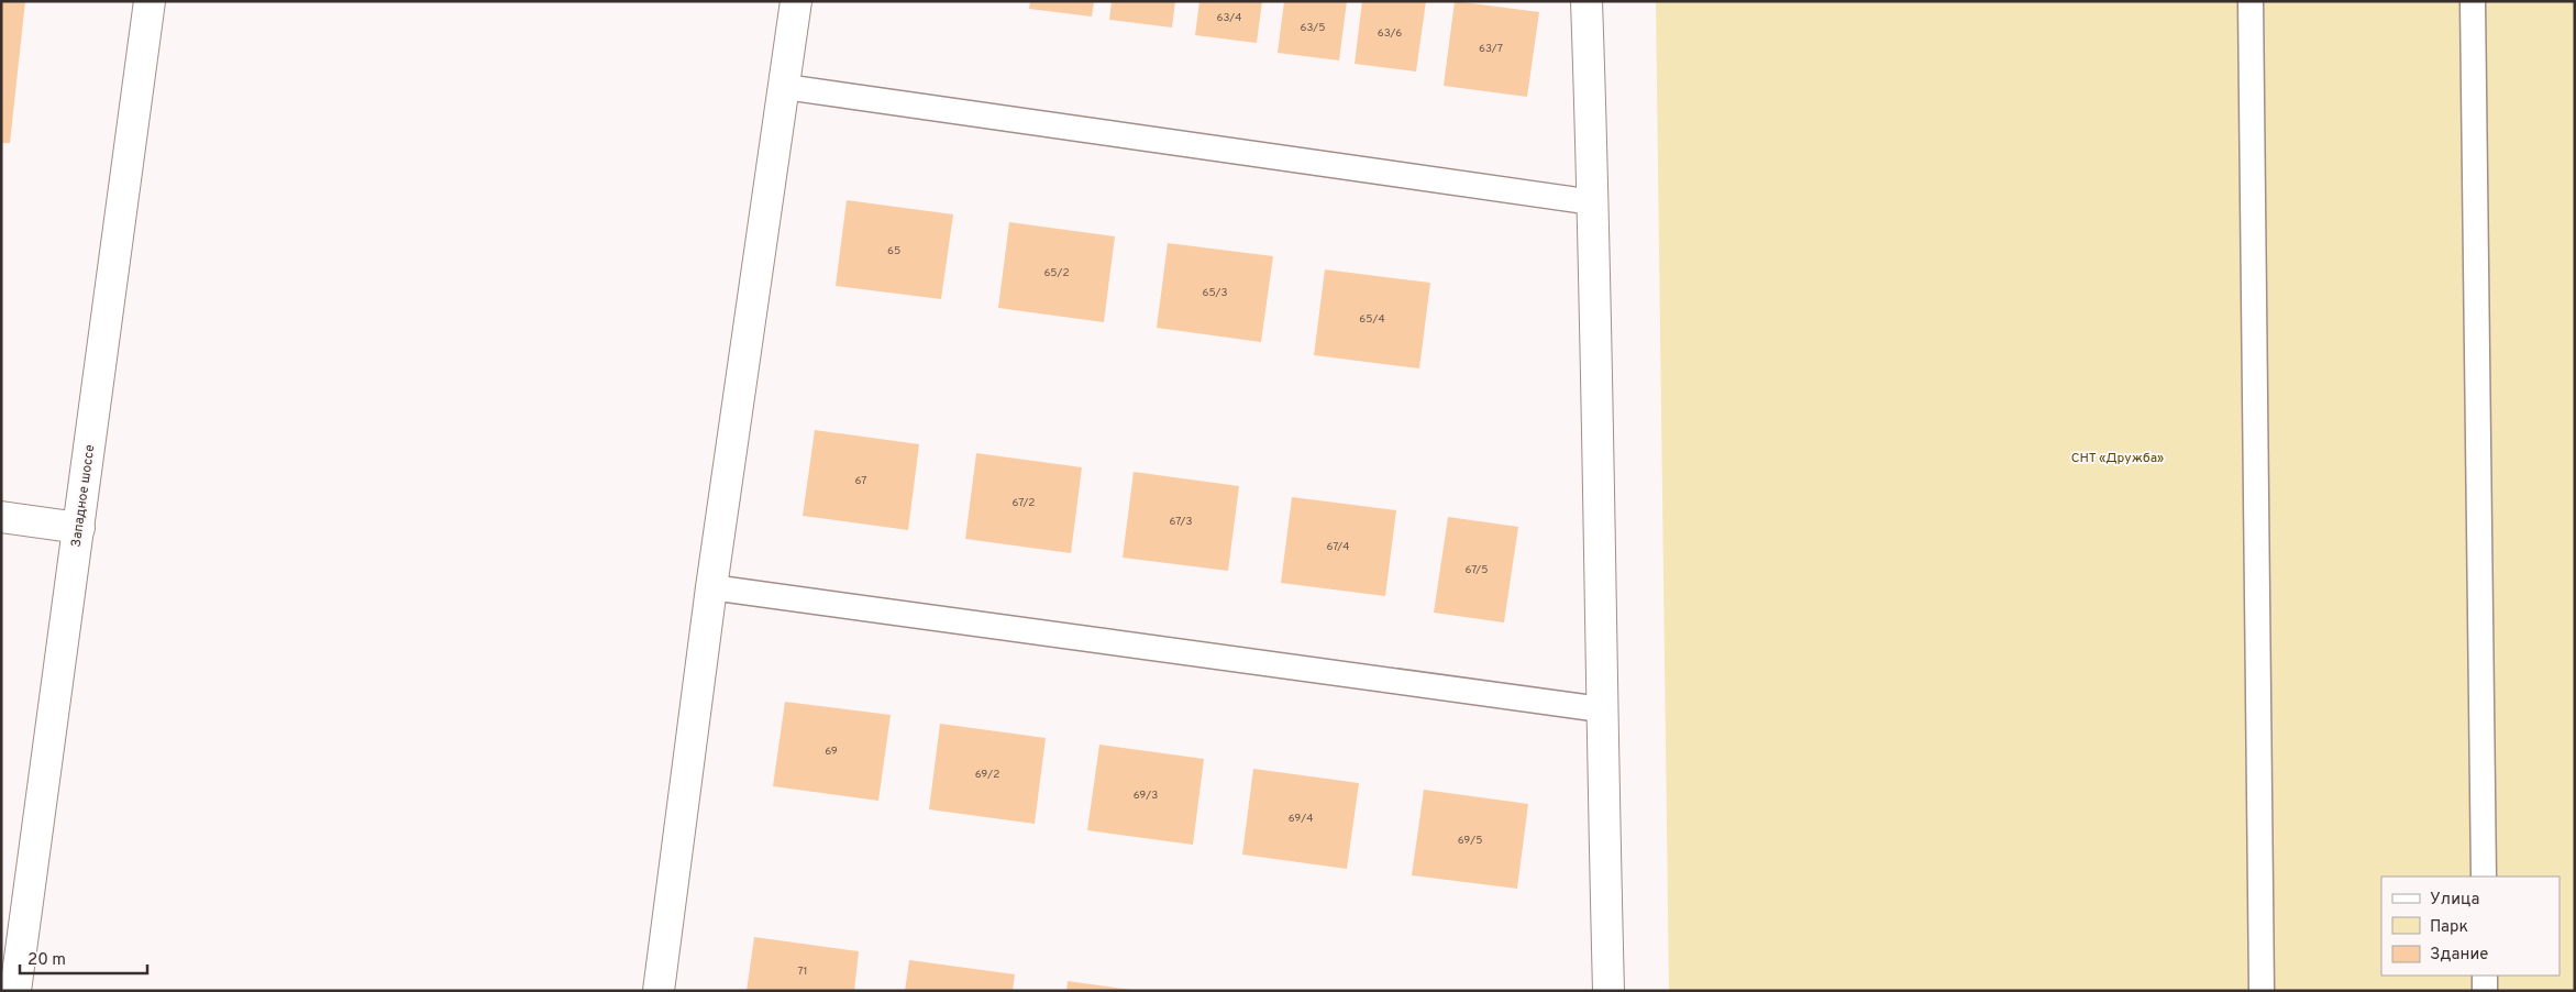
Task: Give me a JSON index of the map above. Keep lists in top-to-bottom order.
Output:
{
  "streets": {
    "street": ["Западное шоссе"]
  },
  "parks": ["СНТ «Дружба»"],
  "house_numbers": [
    "63/4",
    "63/5",
    "63/6",
    "63/7",
    "65",
    "65/2",
    "65/3",
    "65/4",
    "67",
    "67/2",
    "67/3",
    "67/4",
    "67/5",
    "69",
    "69/2",
    "69/3",
    "69/4",
    "69/5",
    "71"
  ],
  "legend": ["Улица", "Парк", "Здание"],
  "scale_bar": "20 m"
}
